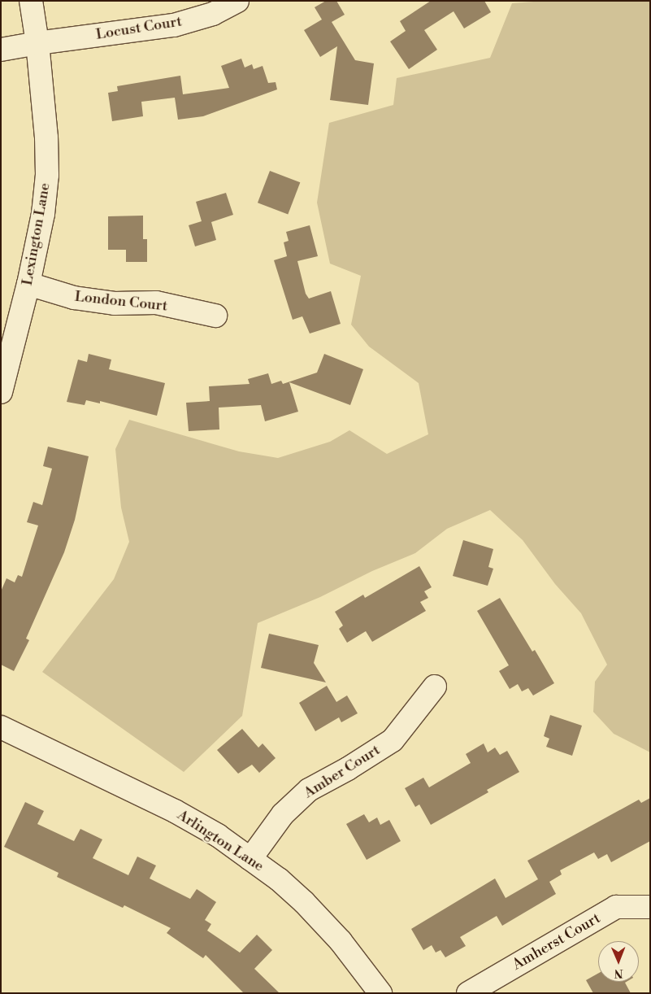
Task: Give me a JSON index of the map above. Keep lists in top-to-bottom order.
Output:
{
  "streets": {
    "street": [
      "Locust Court",
      "Lexington Lane",
      "London Court",
      "Amber Court",
      "Arlington Lane",
      "Amherst Court"
    ]
  },
  "crossings": [
    ["Locust Court", "Lexington Lane"],
    ["Lexington Lane", "London Court"],
    ["Amber Court", "Arlington Lane"]
  ],
  "north": "bottom"
}
